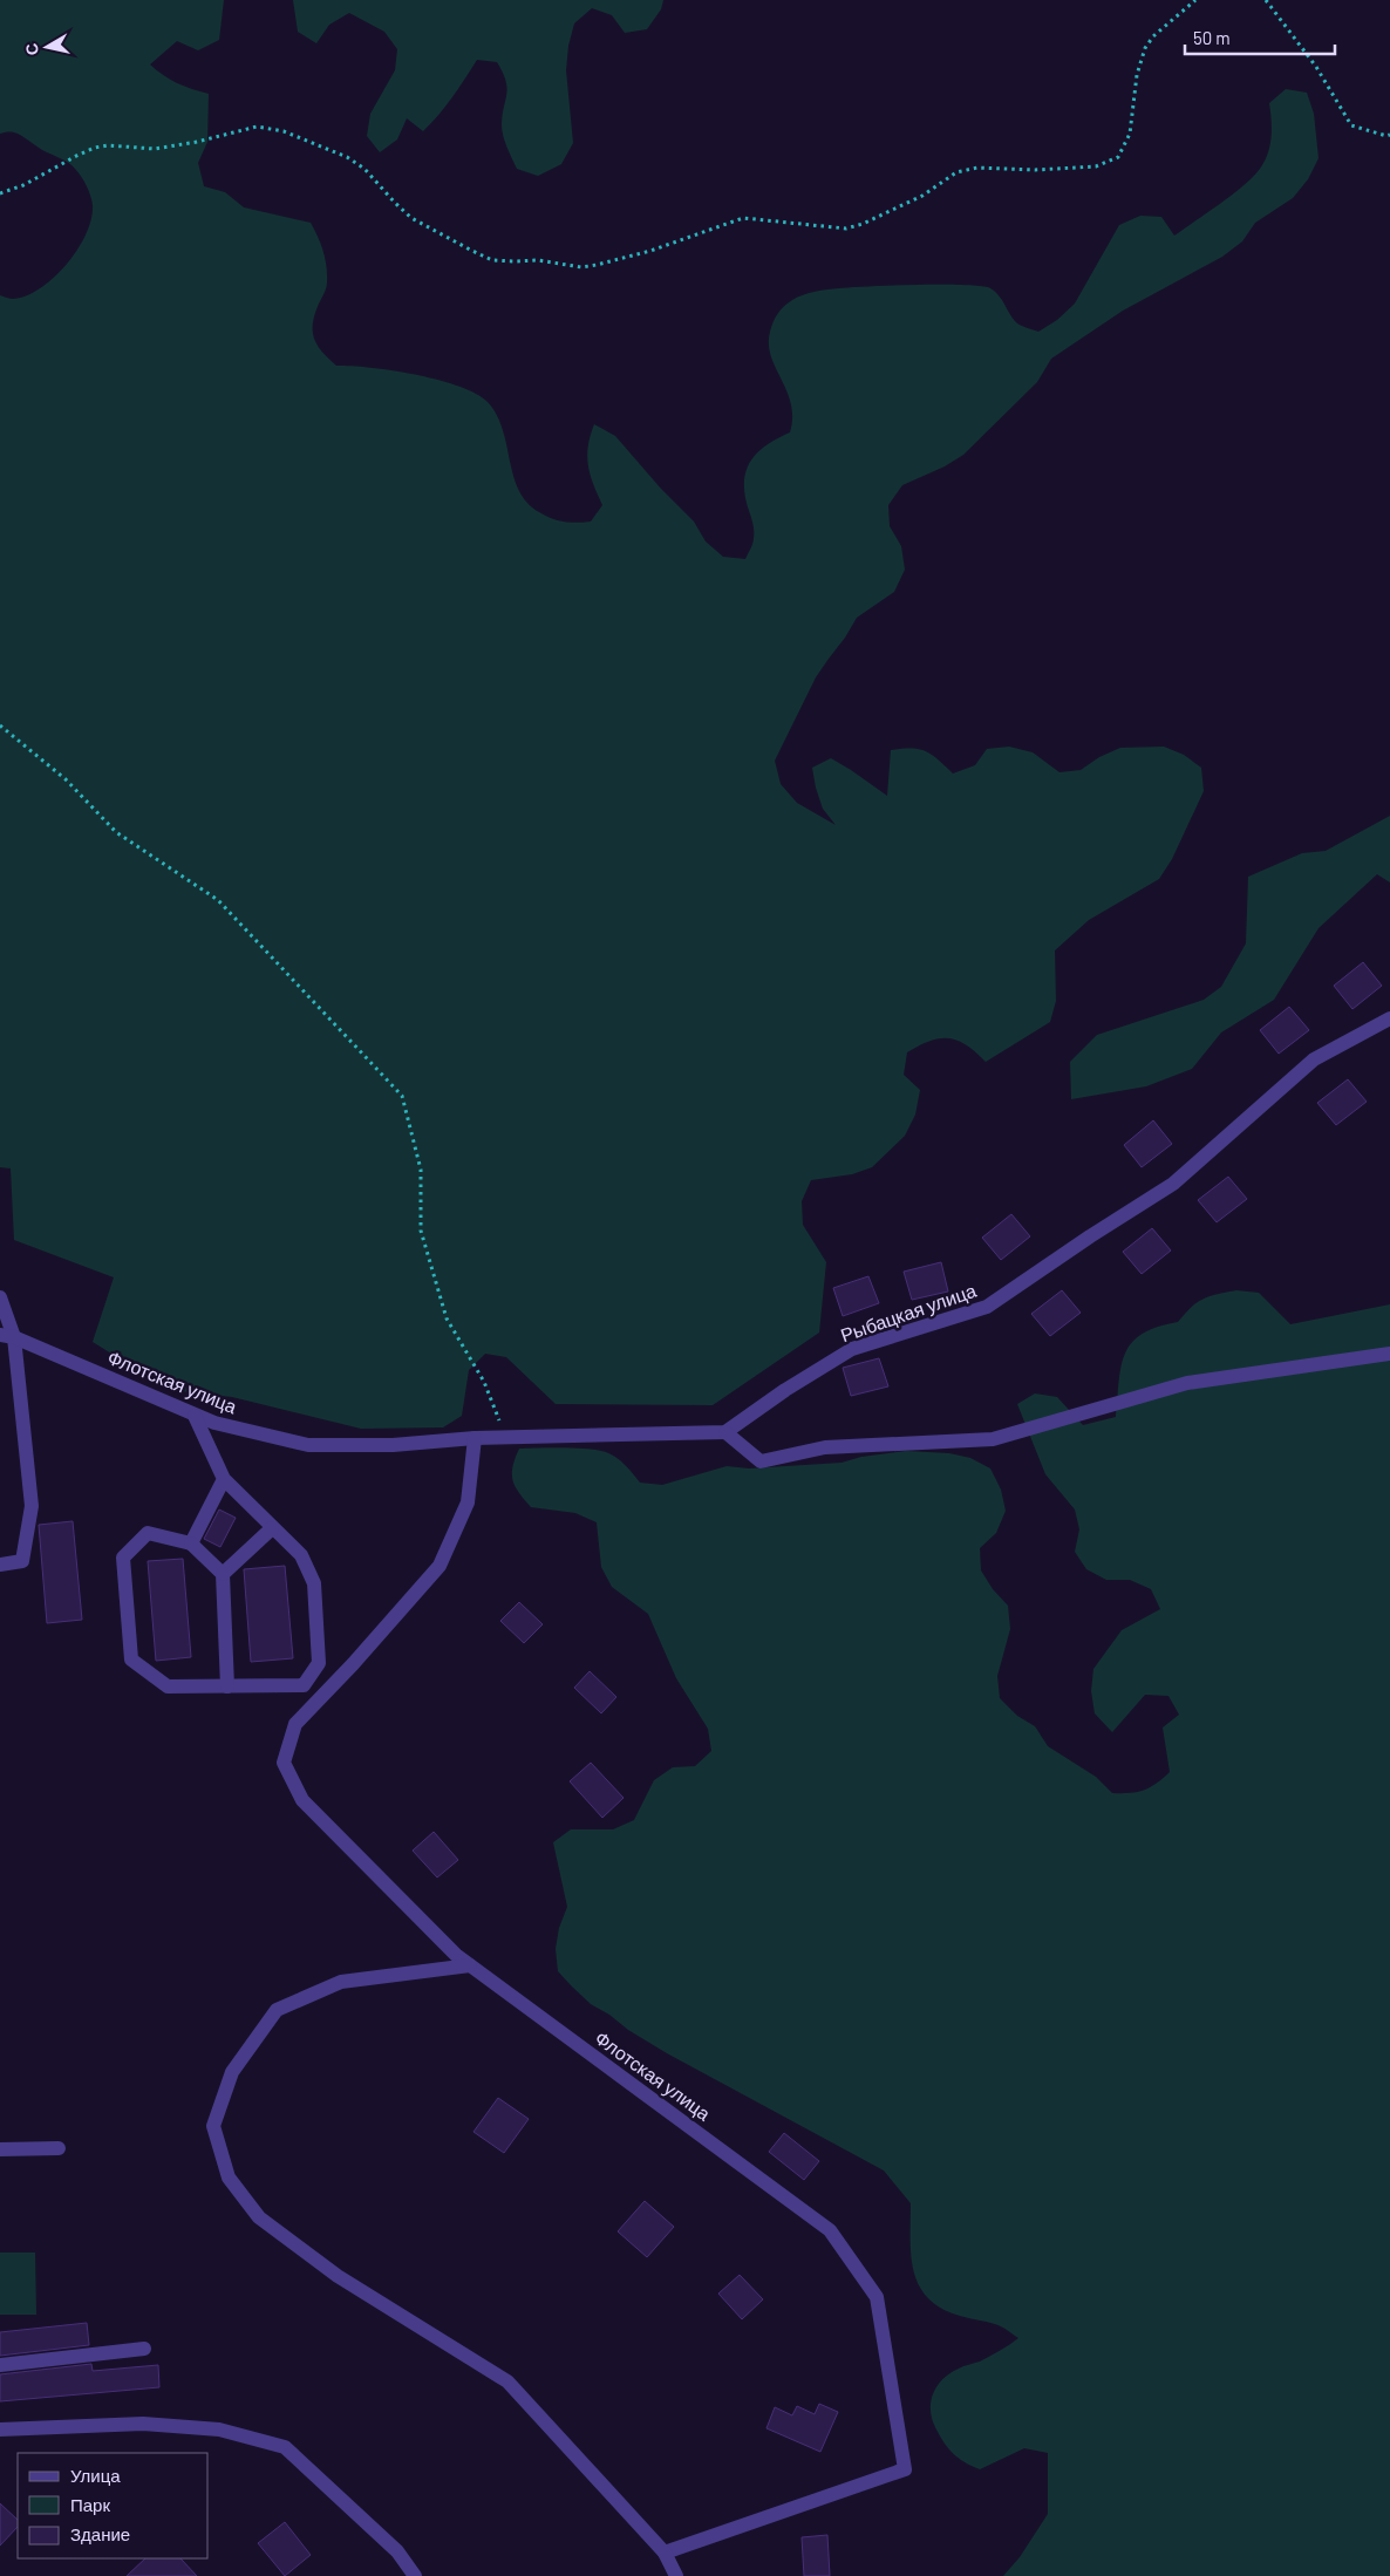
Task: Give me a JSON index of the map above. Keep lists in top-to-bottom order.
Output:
{
  "streets": {
    "street": ["Рыбацкая улица", "Флотская улица"]
  },
  "legend": ["Улица", "Парк", "Здание"],
  "scale_bar": "50 m",
  "north": "left"
}
